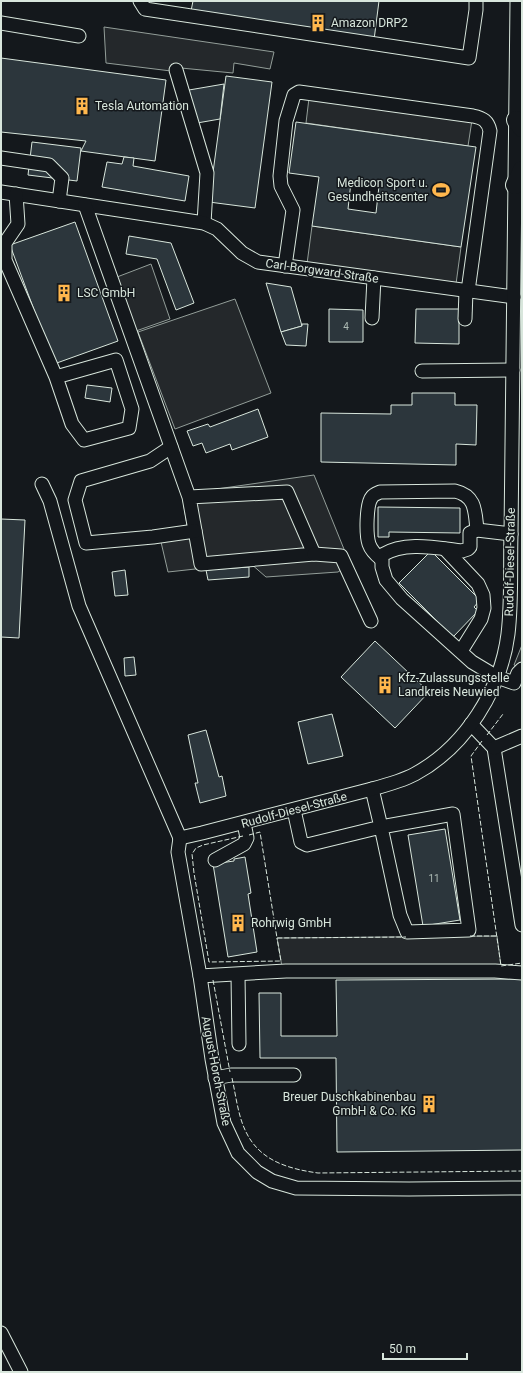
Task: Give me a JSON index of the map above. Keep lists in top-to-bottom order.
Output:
{
  "streets": {
    "street": ["Carl-Borgward-Straße", "Rudolf-Diesel-Straße", "August-Horch-Straße"]
  },
  "crossings": [
    ["Carl-Borgward-Straße", "Rudolf-Diesel-Straße"],
    ["Rudolf-Diesel-Straße", "August-Horch-Straße"]
  ],
  "places": {
    "building": [
      "Amazon DRP2",
      "Tesla Automation",
      "LSC GmbH",
      "Kfz-Zulassungsstelle Landkreis Neuwied",
      "Rohrwig GmbH",
      "Breuer Duschkabinenbau GmbH & Co. KG"
    ],
    "sports": ["Medicon Sport u. Gesundheitscenter"]
  },
  "house_numbers": ["4", "11"],
  "scale_bar": "50 m"
}
